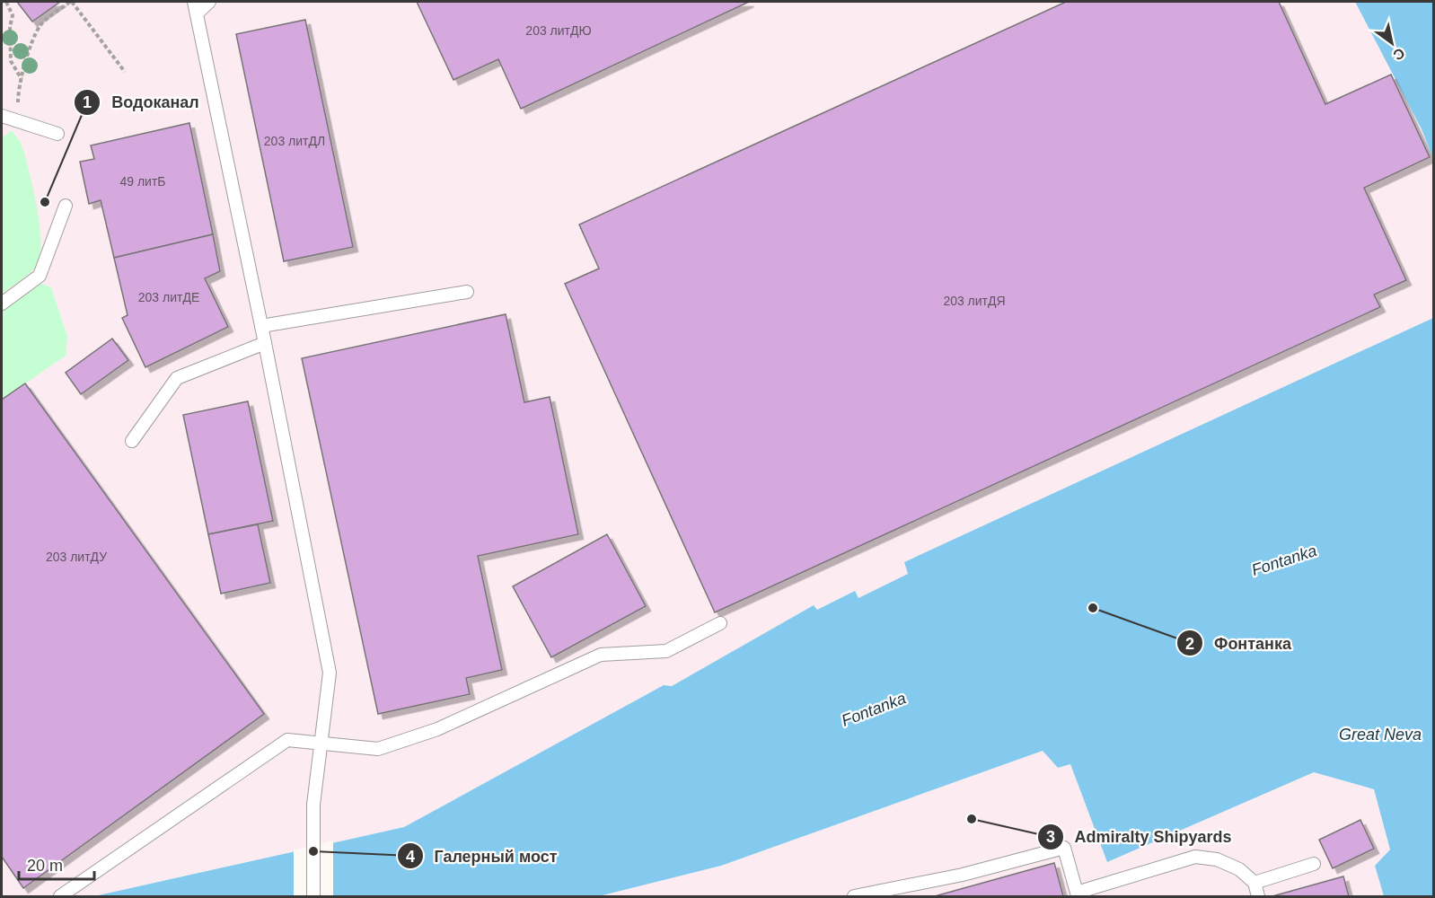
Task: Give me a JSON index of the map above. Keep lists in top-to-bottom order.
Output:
{
  "water": ["Fontanka", "Great Neva"],
  "places": [
    "Водоканал",
    "Фонтанка",
    "Admiralty Shipyards",
    "Галерный мост"
  ],
  "house_numbers": [
    "203 литДЮ",
    "203 литДЛ",
    "49 литБ",
    "203 литДЕ",
    "203 литДЯ",
    "203 литДУ"
  ],
  "scale_bar": "20 m",
  "north": "bottom right"
}
